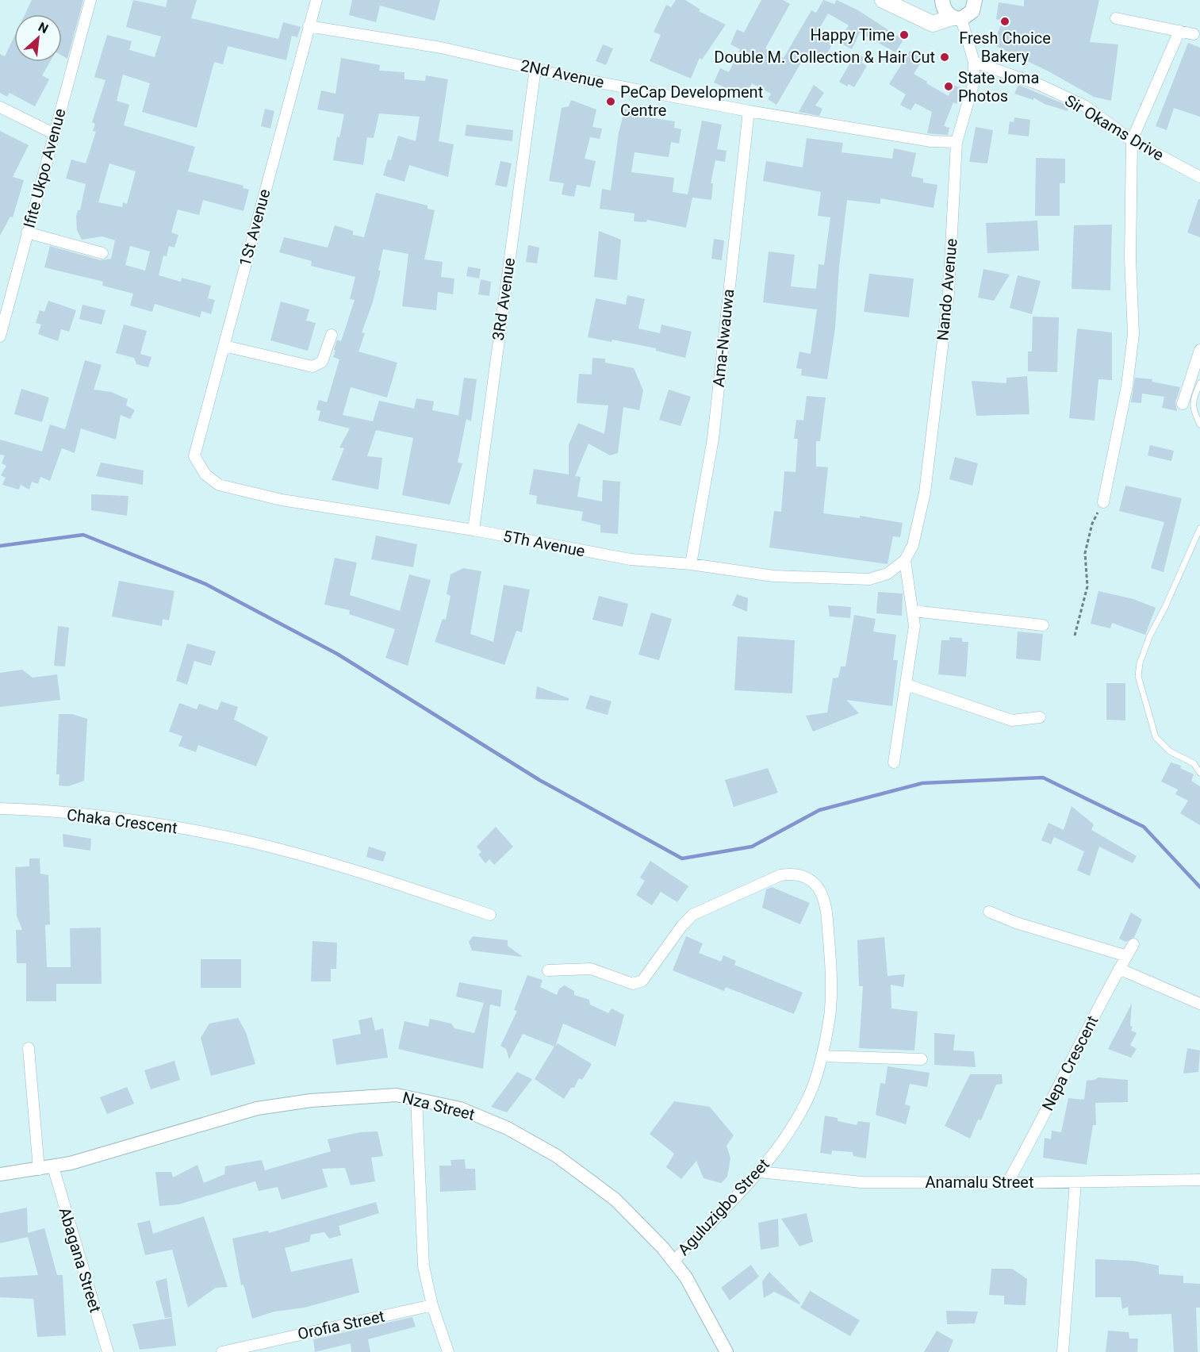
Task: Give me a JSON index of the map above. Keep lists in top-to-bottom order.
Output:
{
  "streets": {
    "street": [
      "2Nd Avenue",
      "Sir Okams Drive",
      "Ifite Ukpo Avenue",
      "1St Avenue",
      "Nando Avenue",
      "3Rd Avenue",
      "Ama-Nwauwa",
      "5Th Avenue",
      "Chaka Crescent",
      "Nepa Crescent",
      "Nza Street",
      "Anamalu Street",
      "Aguluzigbo Street",
      "Abagana Street",
      "Orofia Street"
    ]
  },
  "crossings": [
    ["2Nd Avenue", "1St Avenue"],
    ["2Nd Avenue", "Nando Avenue"],
    ["2Nd Avenue", "3Rd Avenue"],
    ["2Nd Avenue", "Ama-Nwauwa"],
    ["Sir Okams Drive", "Nando Avenue"],
    ["1St Avenue", "5Th Avenue"],
    ["Nando Avenue", "5Th Avenue"],
    ["3Rd Avenue", "5Th Avenue"],
    ["Ama-Nwauwa", "5Th Avenue"],
    ["Nepa Crescent", "Anamalu Street"],
    ["Nza Street", "Aguluzigbo Street"],
    ["Nza Street", "Abagana Street"],
    ["Anamalu Street", "Aguluzigbo Street"]
  ],
  "places": [
    "Fresh Choice Bakery",
    "Happy Time",
    "Double M. Collection & Hair Cut",
    "State Joma Photos",
    "PeCap Development Centre"
  ],
  "north": "top right"
}
